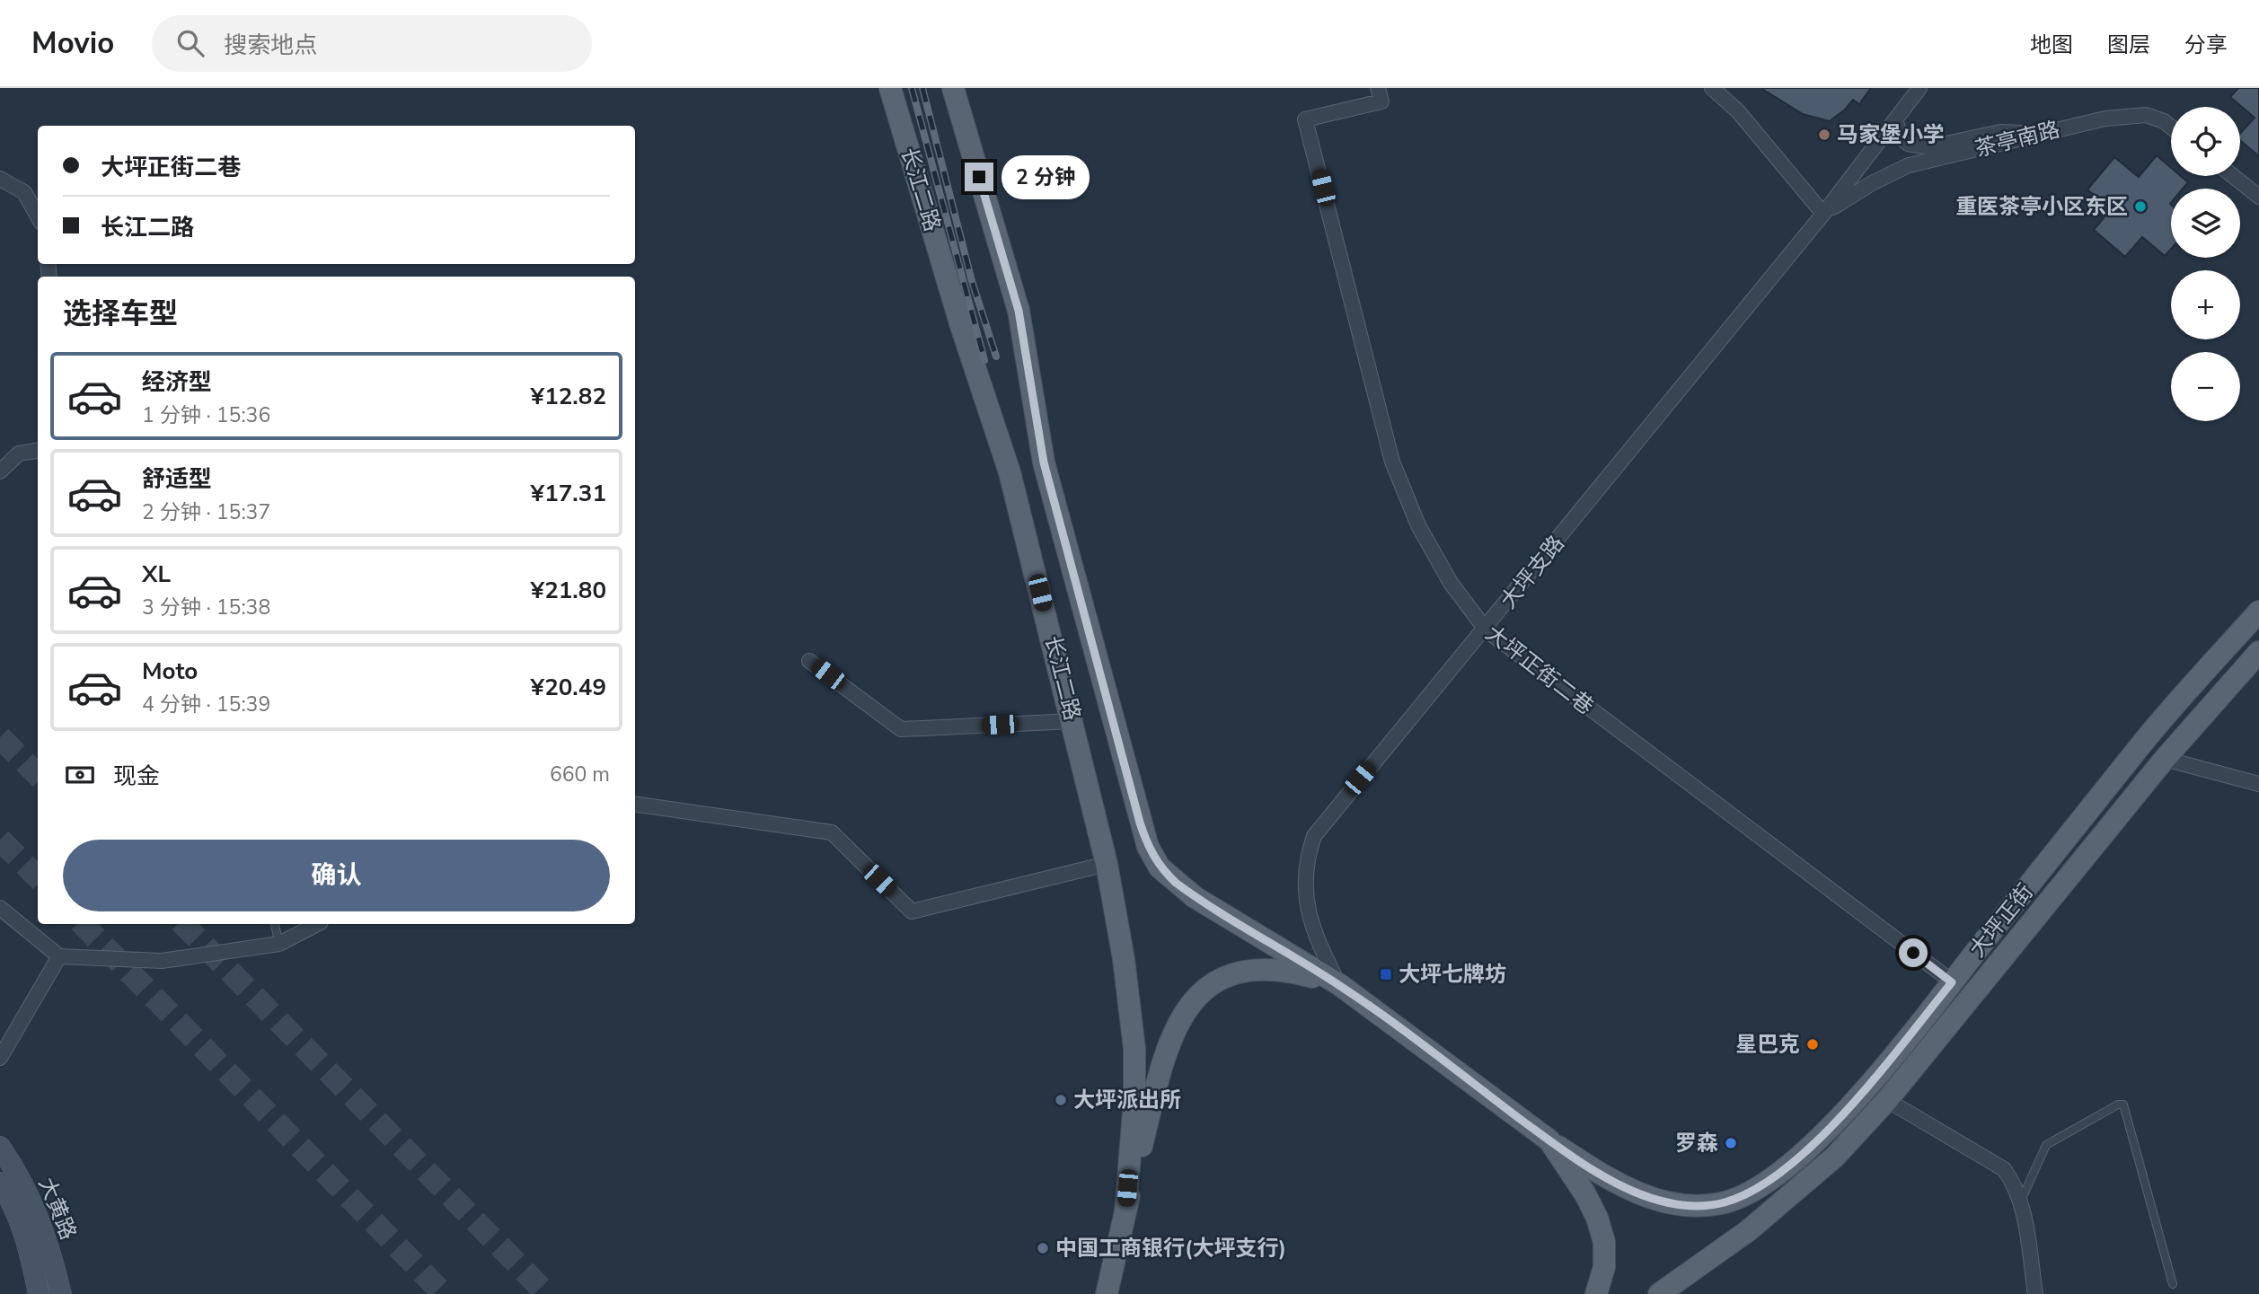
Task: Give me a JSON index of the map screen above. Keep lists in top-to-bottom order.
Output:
{
  "streets": {
    "main road": ["长江二路", "大坪正街", "大黄路"],
    "street": ["茶亭南路", "大坪支路", "大坪正街二巷"]
  },
  "crossings": [
    ["茶亭南路", "大坪支路"],
    ["长江二路", "大坪支路"],
    ["长江二路", "大坪正街"],
    ["大坪支路", "大坪正街二巷"],
    ["大坪正街二巷", "大坪正街"]
  ],
  "places": {
    "other": [
      "马家堡小学",
      "重医茶亭小区东区",
      "星巴克",
      "大坪派出所",
      "罗森",
      "中国工商银行(大坪支行)"
    ],
    "transit": ["大坪七牌坊"]
  },
  "page": {
    "header": "Movio",
    "search": "搜索地点",
    "nav": ["地图", "图层", "分享"],
    "map_buttons": ["+", "−"],
    "banner": ["大坪正街二巷", "长江二路"],
    "bubble": "2 分钟",
    "heading": "选择车型",
    "list": [
      {
        "name": "经济型",
        "note": "1 分钟 · 15:36",
        "value": "¥12.82"
      },
      {
        "name": "舒适型",
        "note": "2 分钟 · 15:37",
        "value": "¥17.31"
      },
      {
        "name": "XL",
        "note": "3 分钟 · 15:38",
        "value": "¥21.80"
      },
      {
        "name": "Moto",
        "note": "4 分钟 · 15:39",
        "value": "¥20.49"
      }
    ],
    "pay": ["现金", "660 m"],
    "buttons": "确认"
  }
}
